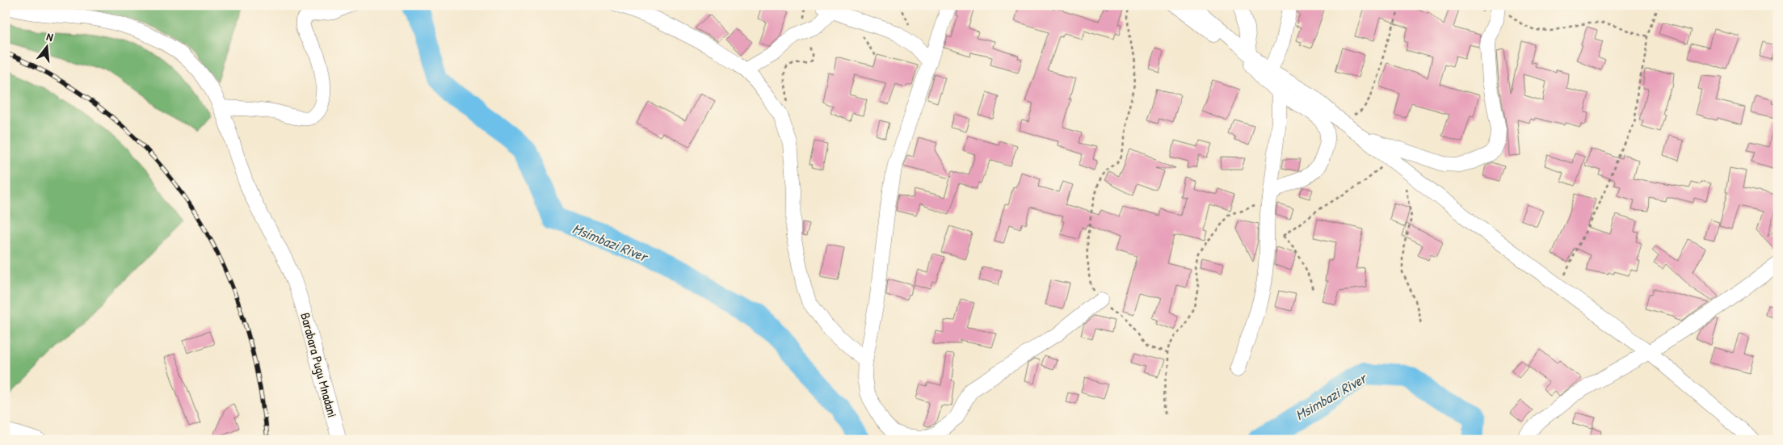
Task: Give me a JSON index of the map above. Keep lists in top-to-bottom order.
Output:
{
  "streets": {
    "street": ["Barabara Pugu Mnadani"]
  },
  "water": ["Msimbazi River"],
  "north": "top"
}
